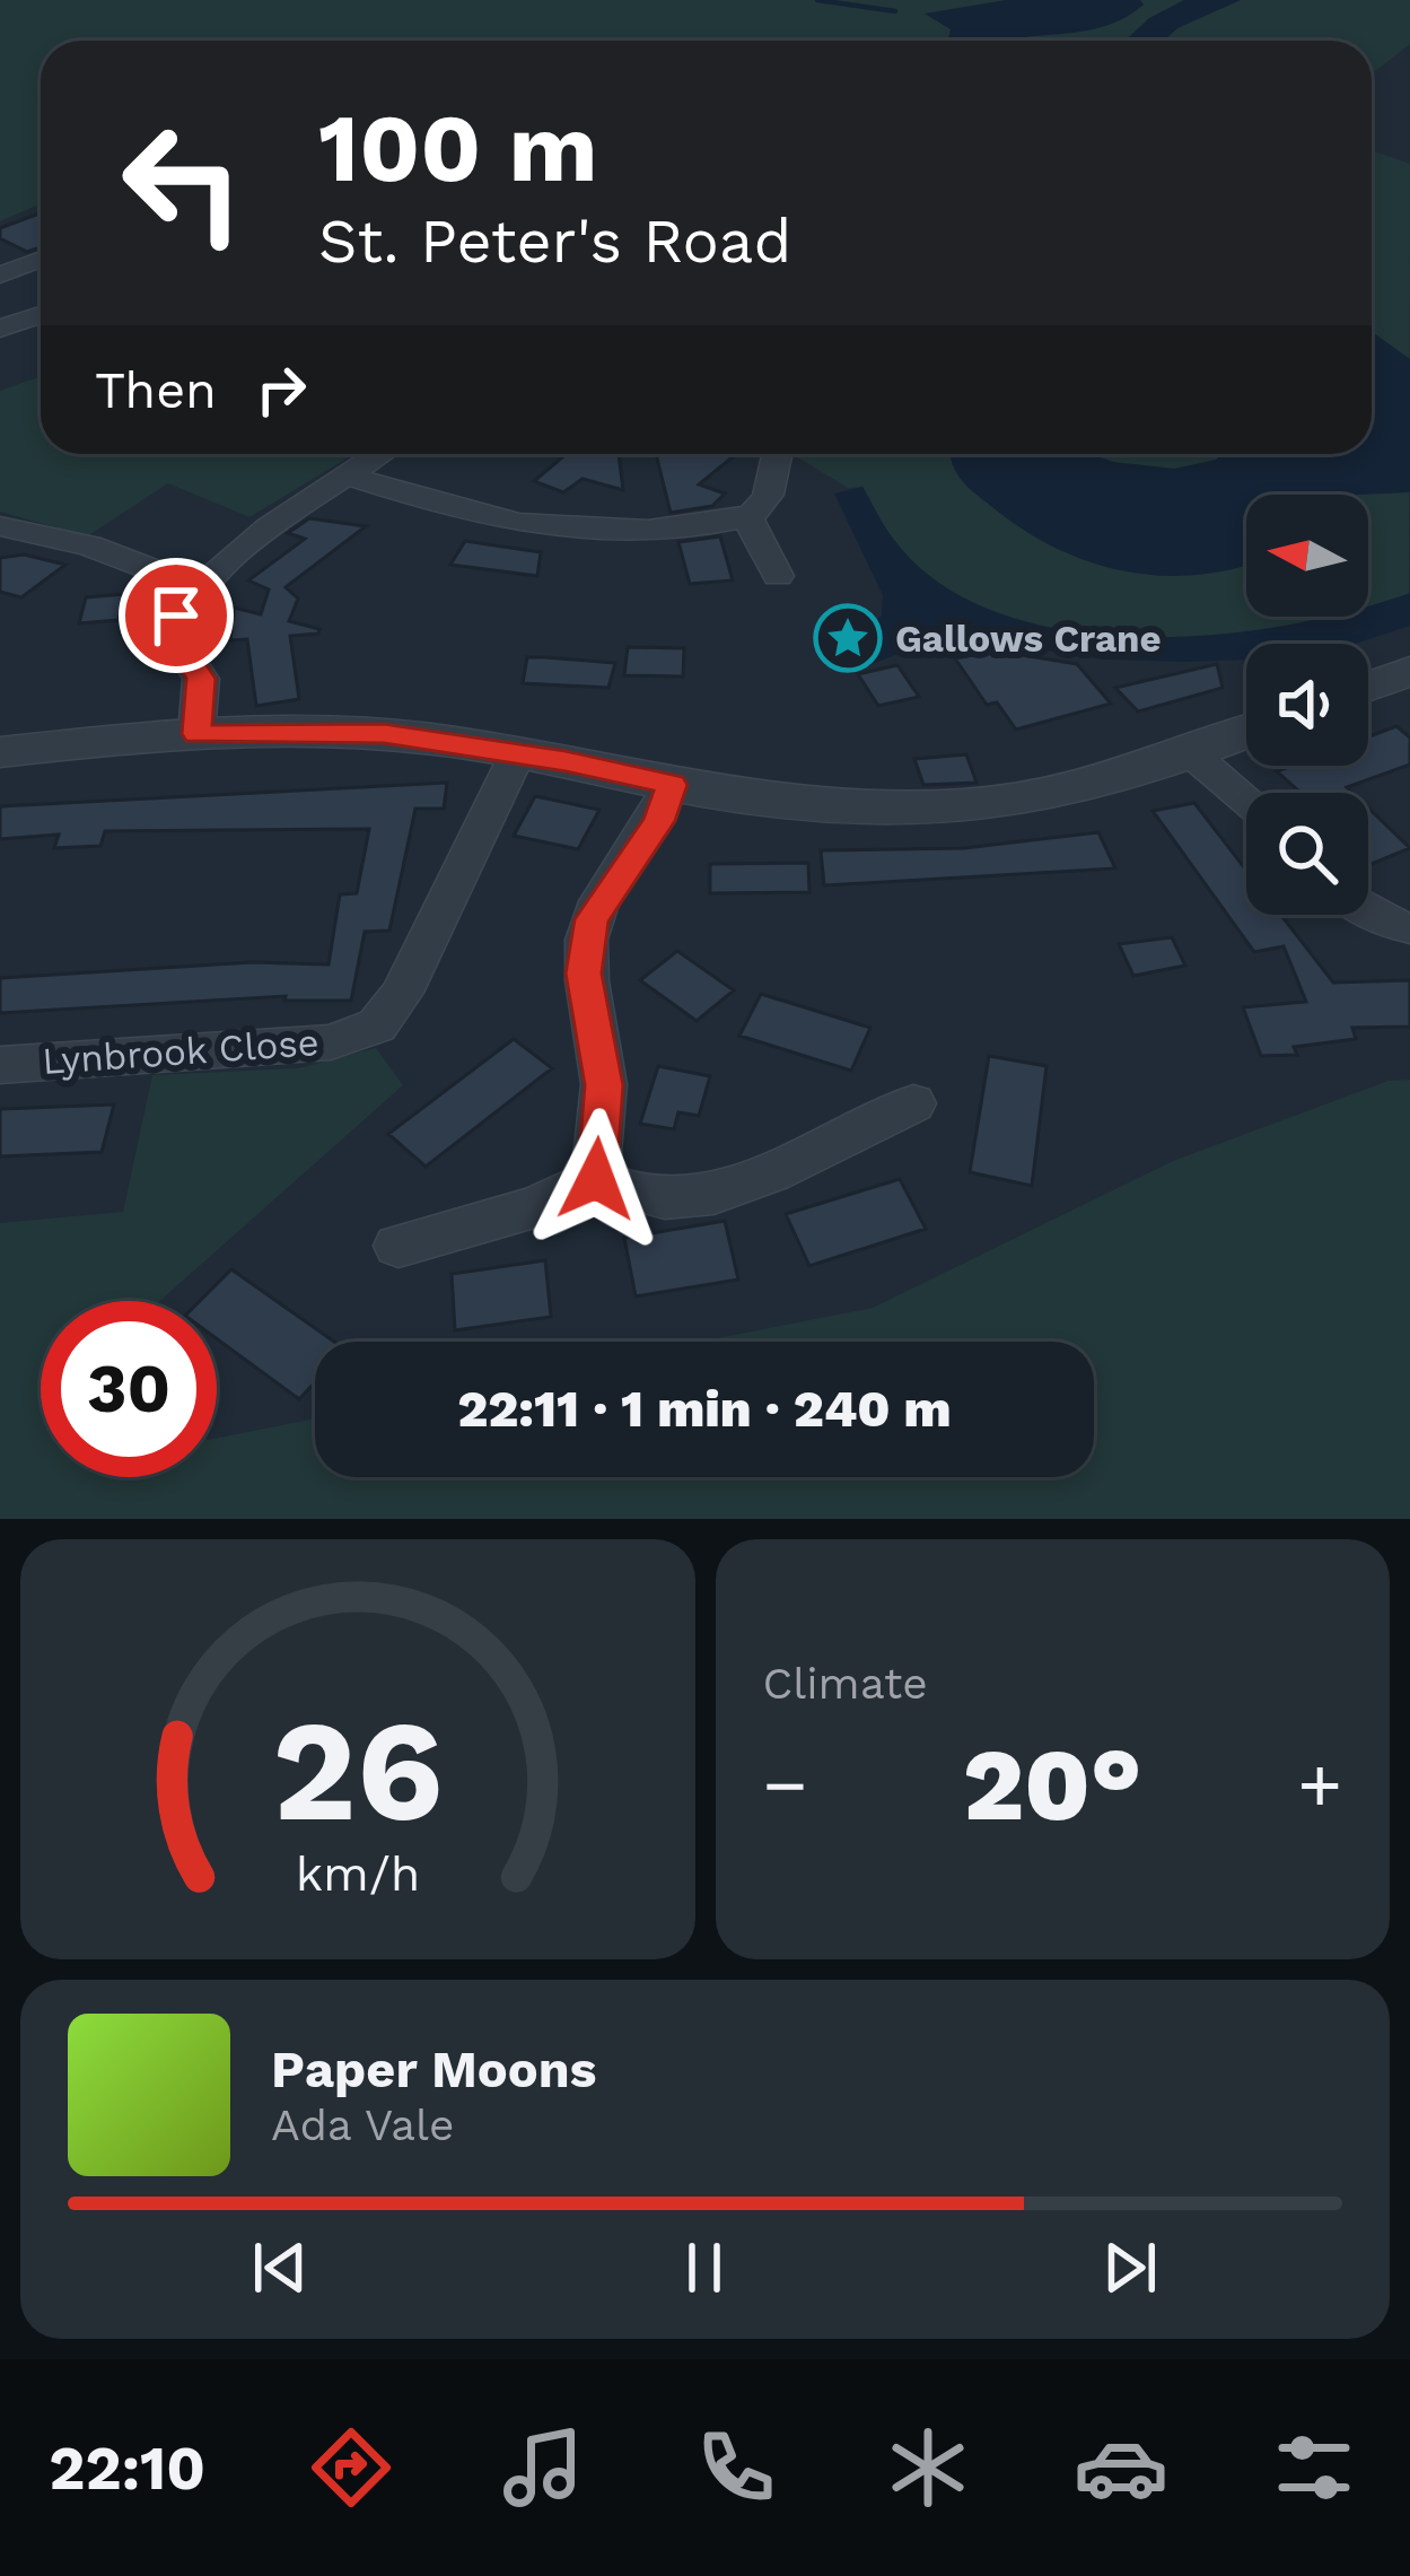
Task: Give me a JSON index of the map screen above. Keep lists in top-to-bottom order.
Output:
{
  "streets": {
    "street": ["Lynbrook Close"]
  },
  "places": {
    "place": ["Gallows Crane"]
  },
  "north": "left",
  "page": {
    "turn": ["100 m", "St. Peter's Road"],
    "then": "Then",
    "limit": "30",
    "trip": "22:11 · 1 min · 240 m",
    "tile": "Climate",
    "heat": ["−", "20°", "+"],
    "song": ["Paper Moons", "Ada Vale"],
    "tabs": "22:10",
    "gauge": ["26", "km/h"]
  }
}
